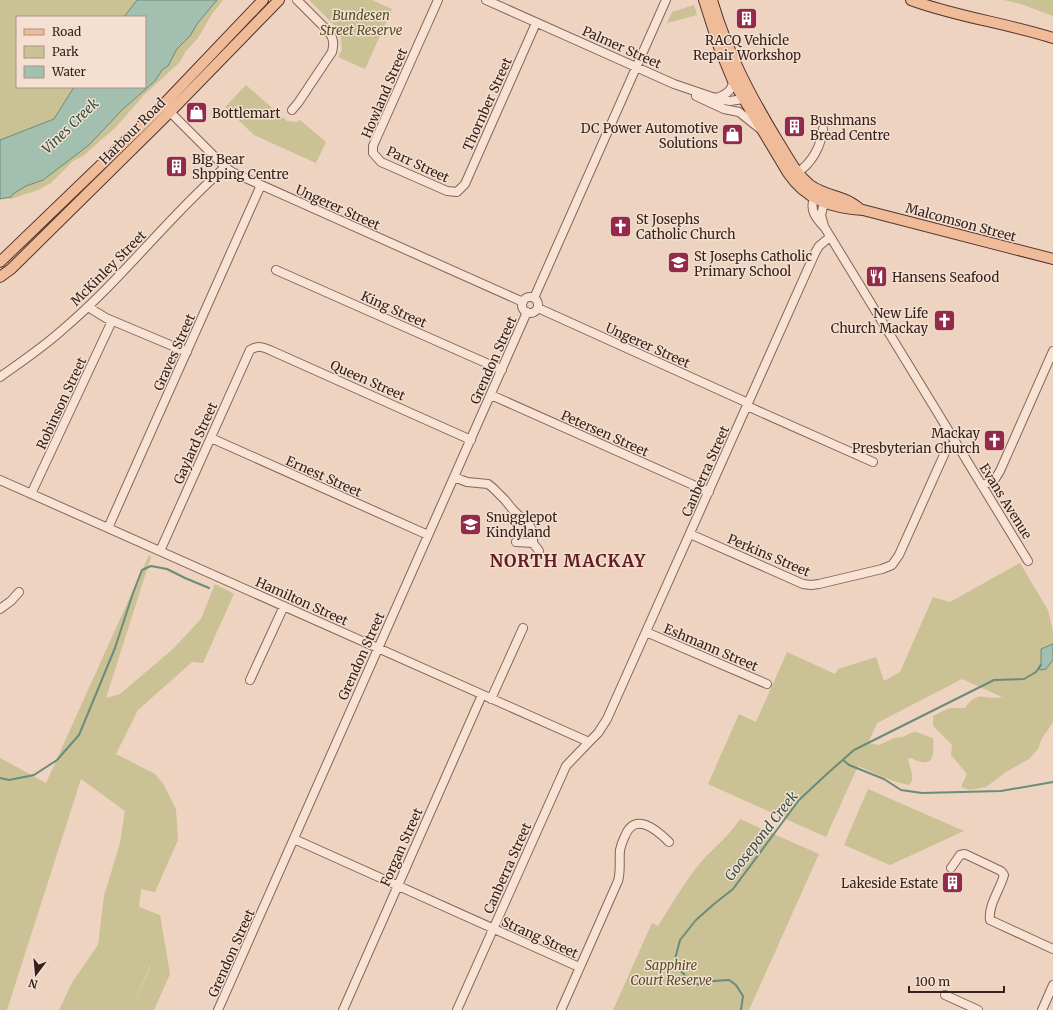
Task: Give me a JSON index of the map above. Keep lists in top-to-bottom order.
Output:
{
  "streets": {
    "main road": ["Harbour Road", "Malcomson Street"],
    "street": [
      "Palmer Street",
      "Howland Street",
      "Thornber Street",
      "Parr Street",
      "Ungerer Street",
      "McKinley Street",
      "King Street",
      "Graves Street",
      "Grendon Street",
      "Queen Street",
      "Robinson Street",
      "Petersen Street",
      "Gaylard Street",
      "Canberra Street",
      "Ernest Street",
      "Evans Avenue",
      "Perkins Street",
      "Hamilton Street",
      "Eshmann Street",
      "Forgan Street",
      "Strang Street"
    ]
  },
  "crossings": [
    ["Palmer Street", "Thornber Street"],
    ["Howland Street", "Parr Street"],
    ["Thornber Street", "Parr Street"],
    ["Harbour Road", "Ungerer Street"],
    ["Ungerer Street", "McKinley Street"],
    ["Ungerer Street", "Graves Street"],
    ["Ungerer Street", "Grendon Street"],
    ["Ungerer Street", "Canberra Street"],
    ["Malcomson Street", "Evans Avenue"],
    ["King Street", "Grendon Street"],
    ["Graves Street", "Hamilton Street"],
    ["Grendon Street", "Queen Street"],
    ["Grendon Street", "Petersen Street"],
    ["Grendon Street", "Ernest Street"],
    ["Grendon Street", "Hamilton Street"],
    ["Grendon Street", "Strang Street"],
    ["Queen Street", "Gaylard Street"],
    ["Robinson Street", "Hamilton Street"],
    ["Petersen Street", "Canberra Street"],
    ["Gaylard Street", "Ernest Street"],
    ["Gaylard Street", "Hamilton Street"],
    ["Canberra Street", "Evans Avenue"],
    ["Canberra Street", "Perkins Street"],
    ["Canberra Street", "Hamilton Street"],
    ["Canberra Street", "Eshmann Street"],
    ["Canberra Street", "Strang Street"],
    ["Evans Avenue", "Perkins Street"],
    ["Hamilton Street", "Forgan Street"],
    ["Forgan Street", "Strang Street"]
  ],
  "districts": ["NORTH MACKAY"],
  "water": ["Vines Creek", "Goosepond Creek"],
  "parks": ["Bundesen Street Reserve", "Sapphire Court Reserve"],
  "places": {
    "building": [
      "RACQ Vehicle Repair Workshop",
      "Bushmans Bread Centre",
      "BIg Bear Shpping Centre",
      "Lakeside Estate"
    ],
    "shop": ["Bottlemart", "DC Power Automotive Solutions"],
    "church": ["St Josephs Catholic Church", "New Life Church Mackay", "Mackay Presbyterian Church"],
    "school or university": ["St Josephs Catholic Primary School", "Snugglepot Kindyland"],
    "restaurant": ["Hansens Seafood"]
  },
  "legend": ["Road", "Park", "Water"],
  "scale_bar": "100 m",
  "north": "bottom"
}
